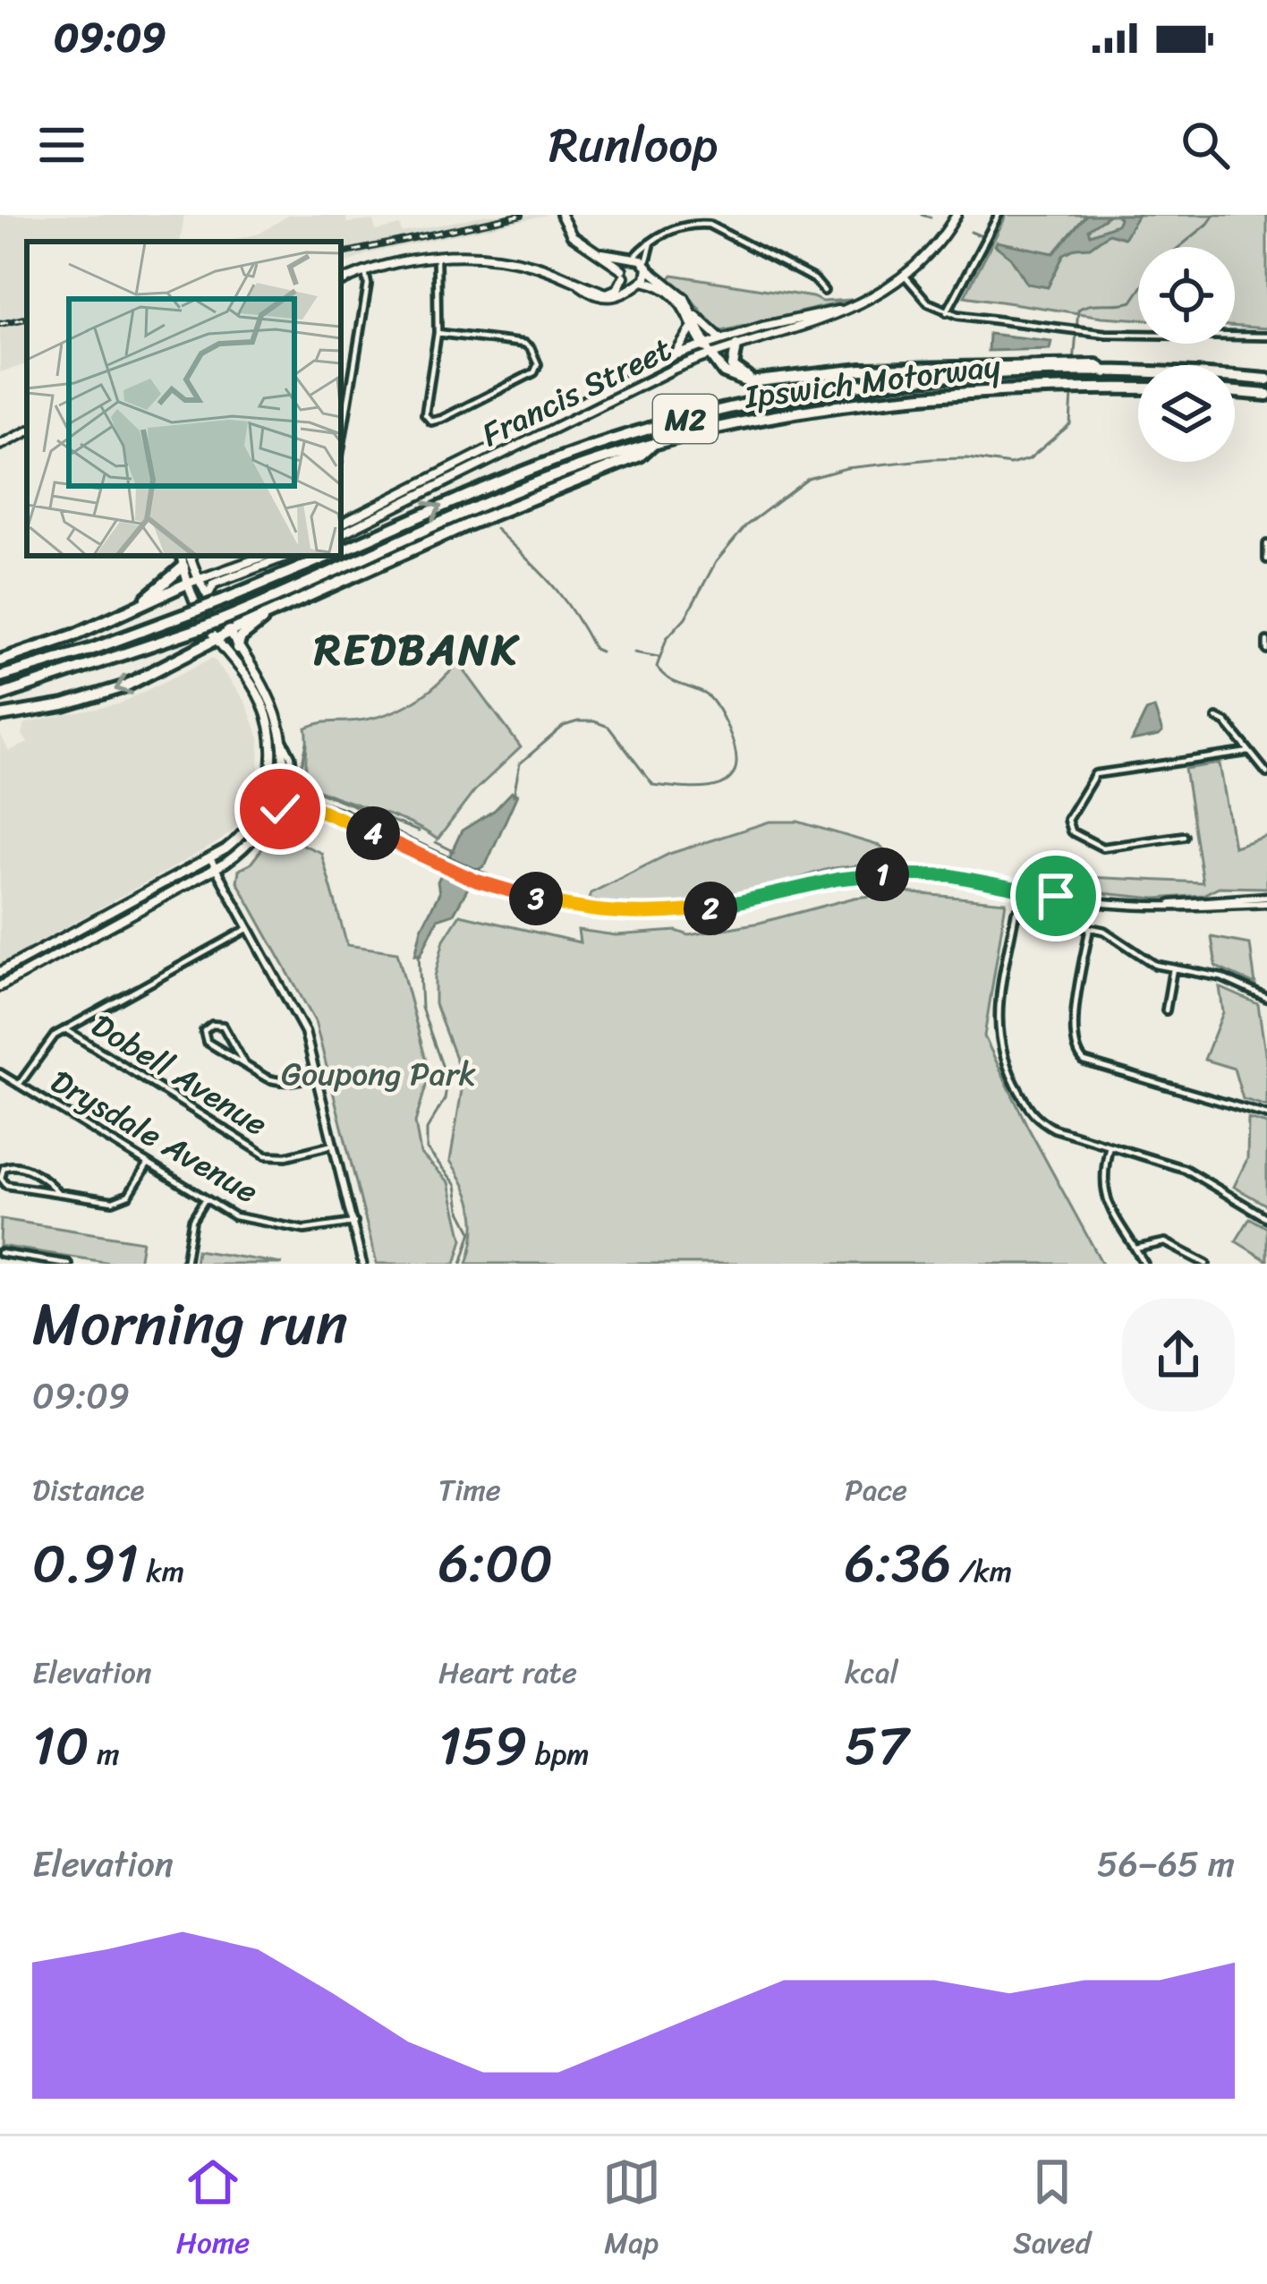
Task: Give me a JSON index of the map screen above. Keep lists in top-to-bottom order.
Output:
{
  "streets": {
    "highway": ["Ipswich Motorway", "M2"],
    "main road": ["Francis Street"],
    "street": ["Dobell Avenue", "Drysdale Avenue"]
  },
  "districts": ["REDBANK"],
  "parks": ["Goupong Park"],
  "page": {
    "status": "09:09",
    "header": "Runloop",
    "pins": [
      "4",
      "1",
      "3",
      "2"
    ],
    "heading": ["Morning run", "09:09"],
    "stats": [
      ["Distance", "0.91 km"],
      ["Time", "6:00"],
      ["Pace", "6:36 /km"],
      ["Elevation", "10 m"],
      ["Heart rate", "159 bpm"],
      ["kcal", "57"]
    ],
    "chart": ["Elevation", "56–65 m"],
    "tabs": ["Home", "Map", "Saved"]
  }
}
